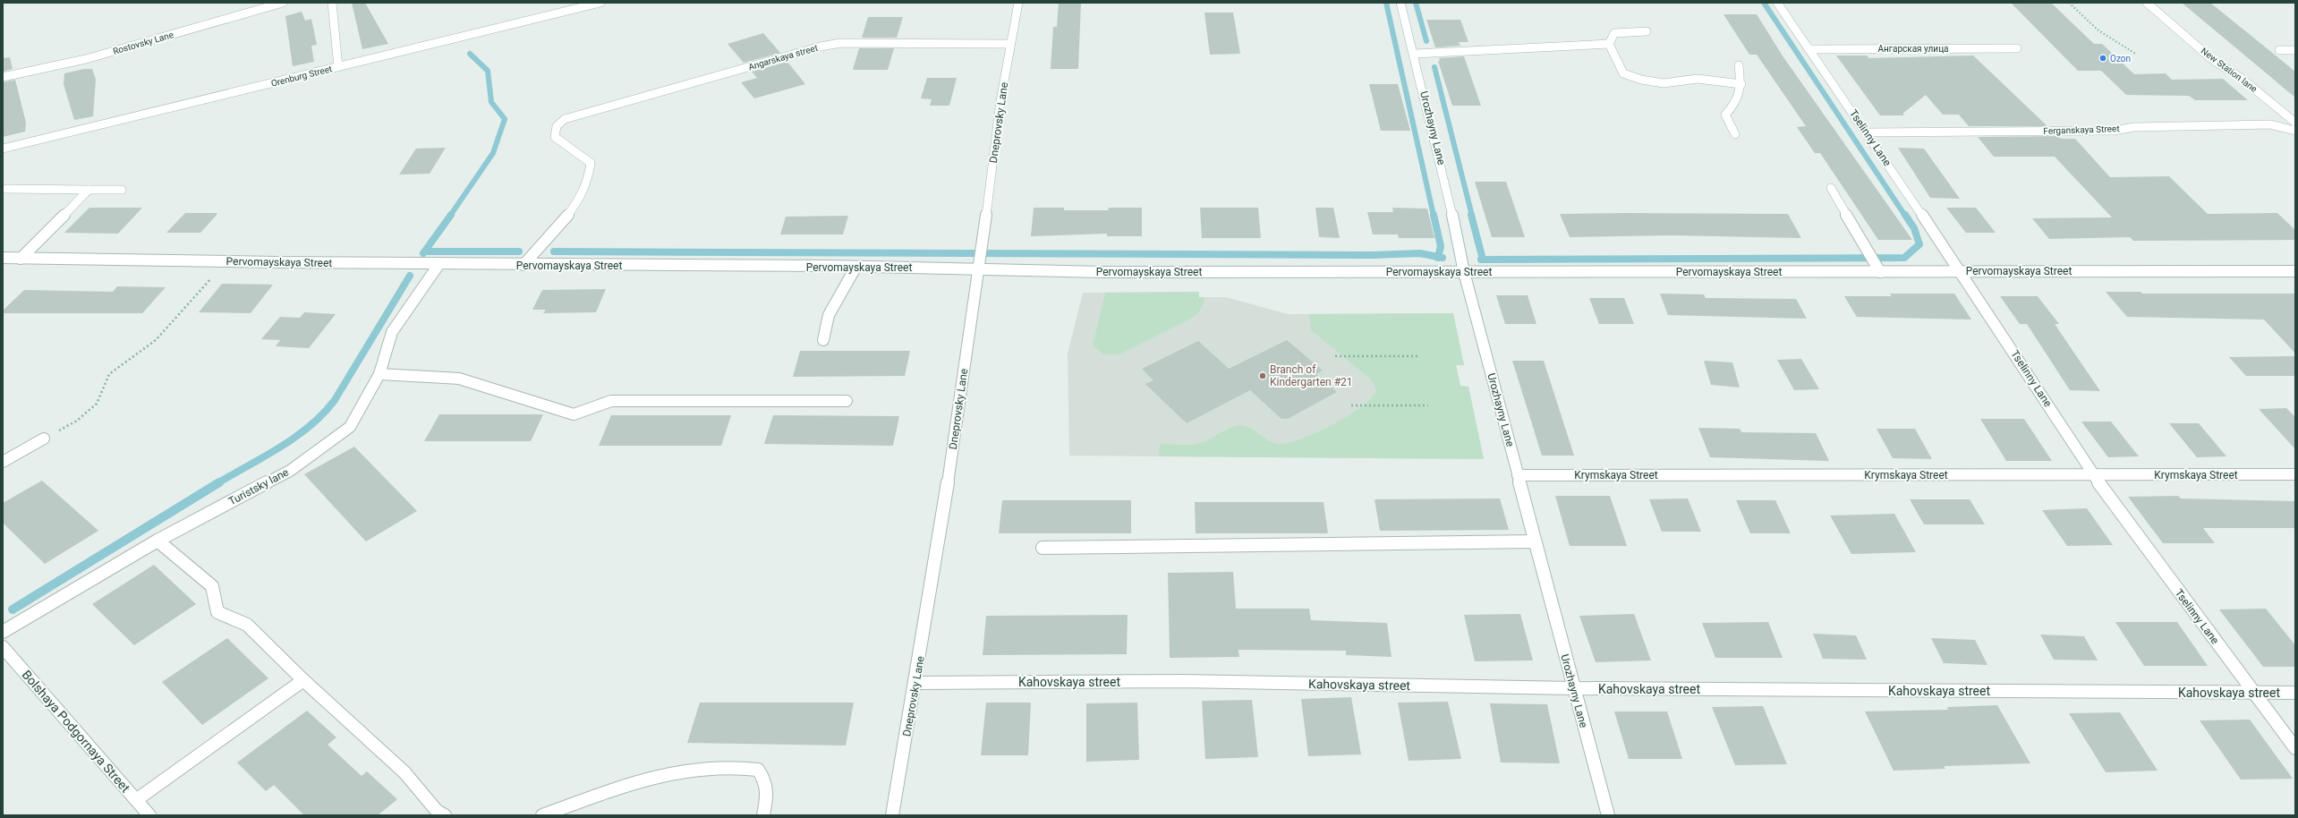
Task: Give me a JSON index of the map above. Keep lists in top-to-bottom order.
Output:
{
  "streets": {
    "street": [
      "Rostovsky Lane",
      "Ангарская улица",
      "Angarskaya street",
      "New Station lane",
      "Orenburg Street",
      "Dneprovsky Lane",
      "Urozhayny Lane",
      "Ferganskaya Street",
      "Tselinny Lane",
      "Pervomayskaya Street",
      "Krymskaya Street",
      "Turistsky lane",
      "Kahovskaya street",
      "Bolshaya Podgornaya Street"
    ]
  },
  "crossings": [
    ["Ангарская улица", "Tselinny Lane"],
    ["Angarskaya street", "Dneprovsky Lane"],
    ["Angarskaya street", "Pervomayskaya Street"],
    ["Dneprovsky Lane", "Pervomayskaya Street"],
    ["Dneprovsky Lane", "Kahovskaya street"],
    ["Urozhayny Lane", "Pervomayskaya Street"],
    ["Urozhayny Lane", "Krymskaya Street"],
    ["Urozhayny Lane", "Kahovskaya street"],
    ["Ferganskaya Street", "Tselinny Lane"],
    ["Tselinny Lane", "Pervomayskaya Street"],
    ["Tselinny Lane", "Krymskaya Street"],
    ["Tselinny Lane", "Kahovskaya street"],
    ["Pervomayskaya Street", "Turistsky lane"]
  ],
  "places": ["Ozon", "Branch of Kindergarten #21"]
}
